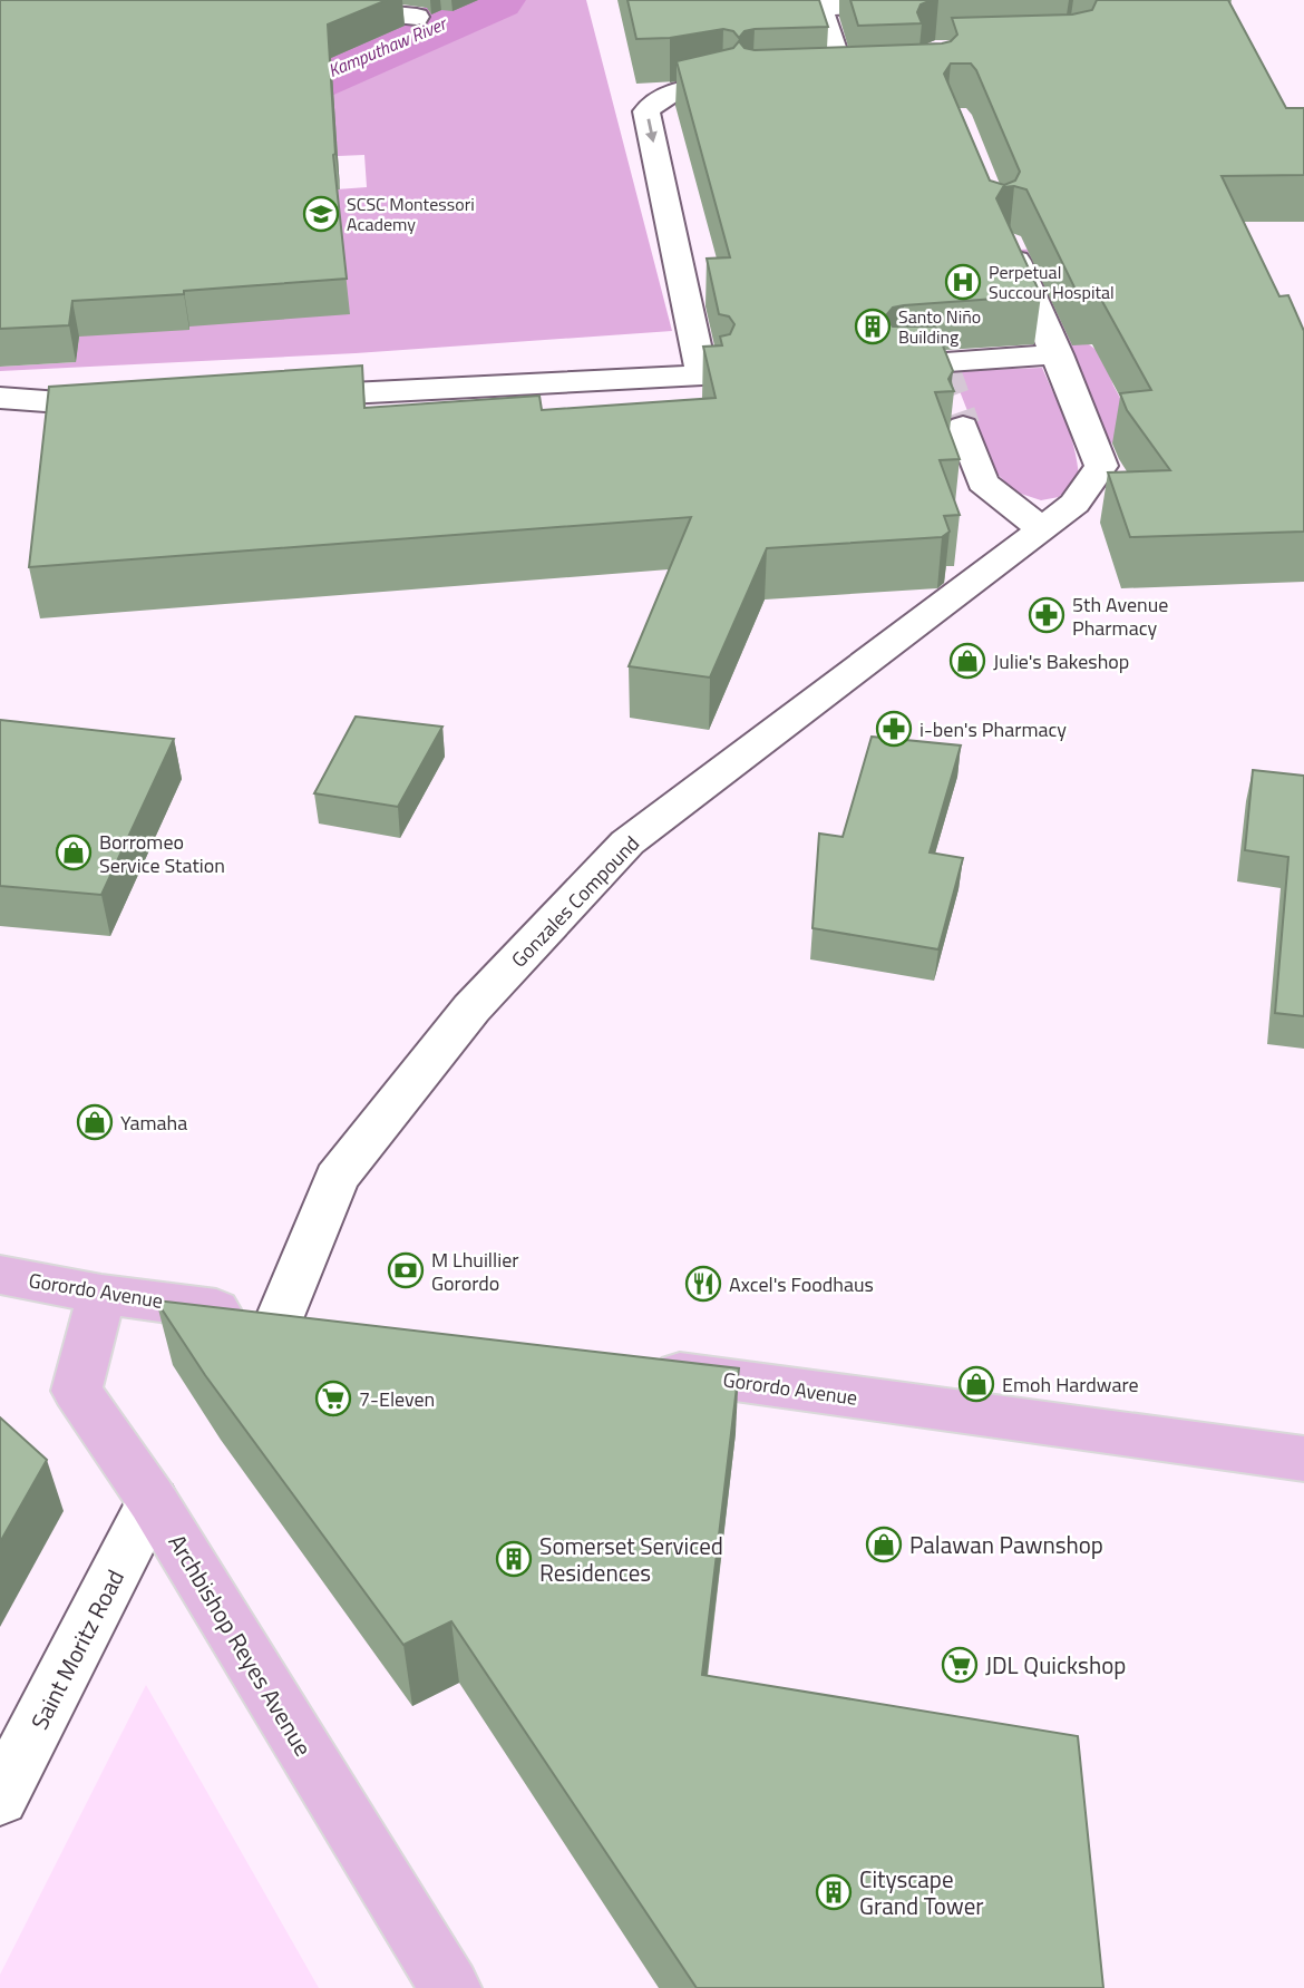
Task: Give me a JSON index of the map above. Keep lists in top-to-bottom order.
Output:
{
  "streets": {
    "main road": ["Gorordo Avenue", "Archbishop Reyes Avenue"],
    "street": ["Gonzales Compound", "Saint Moritz Road"]
  },
  "crossings": [
    ["Gonzales Compound", "Gorordo Avenue"],
    ["Gorordo Avenue", "Archbishop Reyes Avenue"],
    ["Archbishop Reyes Avenue", "Saint Moritz Road"]
  ],
  "water": ["Kamputhaw River"],
  "places": {
    "school or university": ["SCSC Montessori Academy"],
    "hospital": ["Perpetual Succour Hospital"],
    "building": ["Santo Niño Building", "Somerset Serviced Residences", "Cityscape Grand Tower"],
    "pharmacy": ["5th Avenue Pharmacy", "i-ben's Pharmacy"],
    "shop": [
      "Julie's Bakeshop",
      "Borromeo Service Station",
      "Yamaha",
      "Emoh Hardware",
      "Palawan Pawnshop"
    ],
    "bank": ["M Lhuillier Gorordo"],
    "restaurant": ["Axcel's Foodhaus"],
    "supermarket": ["7-Eleven", "JDL Quickshop"]
  }
}
